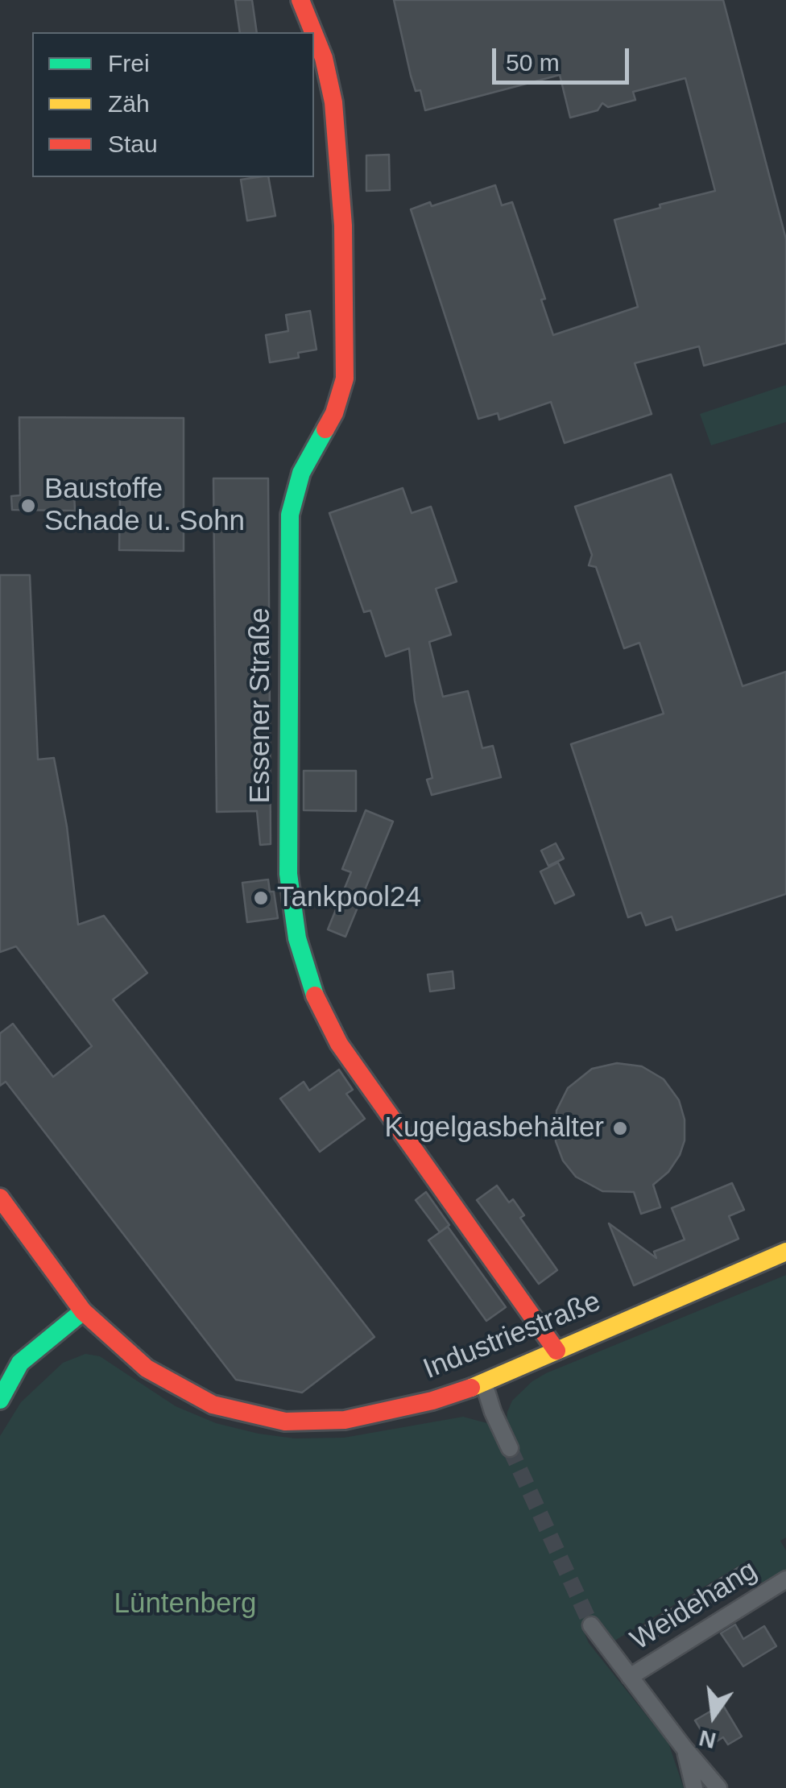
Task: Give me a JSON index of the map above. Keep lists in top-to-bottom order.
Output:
{
  "streets": {
    "street": ["Essener Straße", "Industriestraße", "Weidehang"]
  },
  "crossings": [
    ["Essener Straße", "Industriestraße"]
  ],
  "parks": ["Lüntenberg"],
  "places": ["Baustoffe Schade u. Sohn", "Tankpool24", "Kugelgasbehälter"],
  "legend": ["Frei", "Zäh", "Stau"],
  "scale_bar": "50 m",
  "north": "bottom"
}
